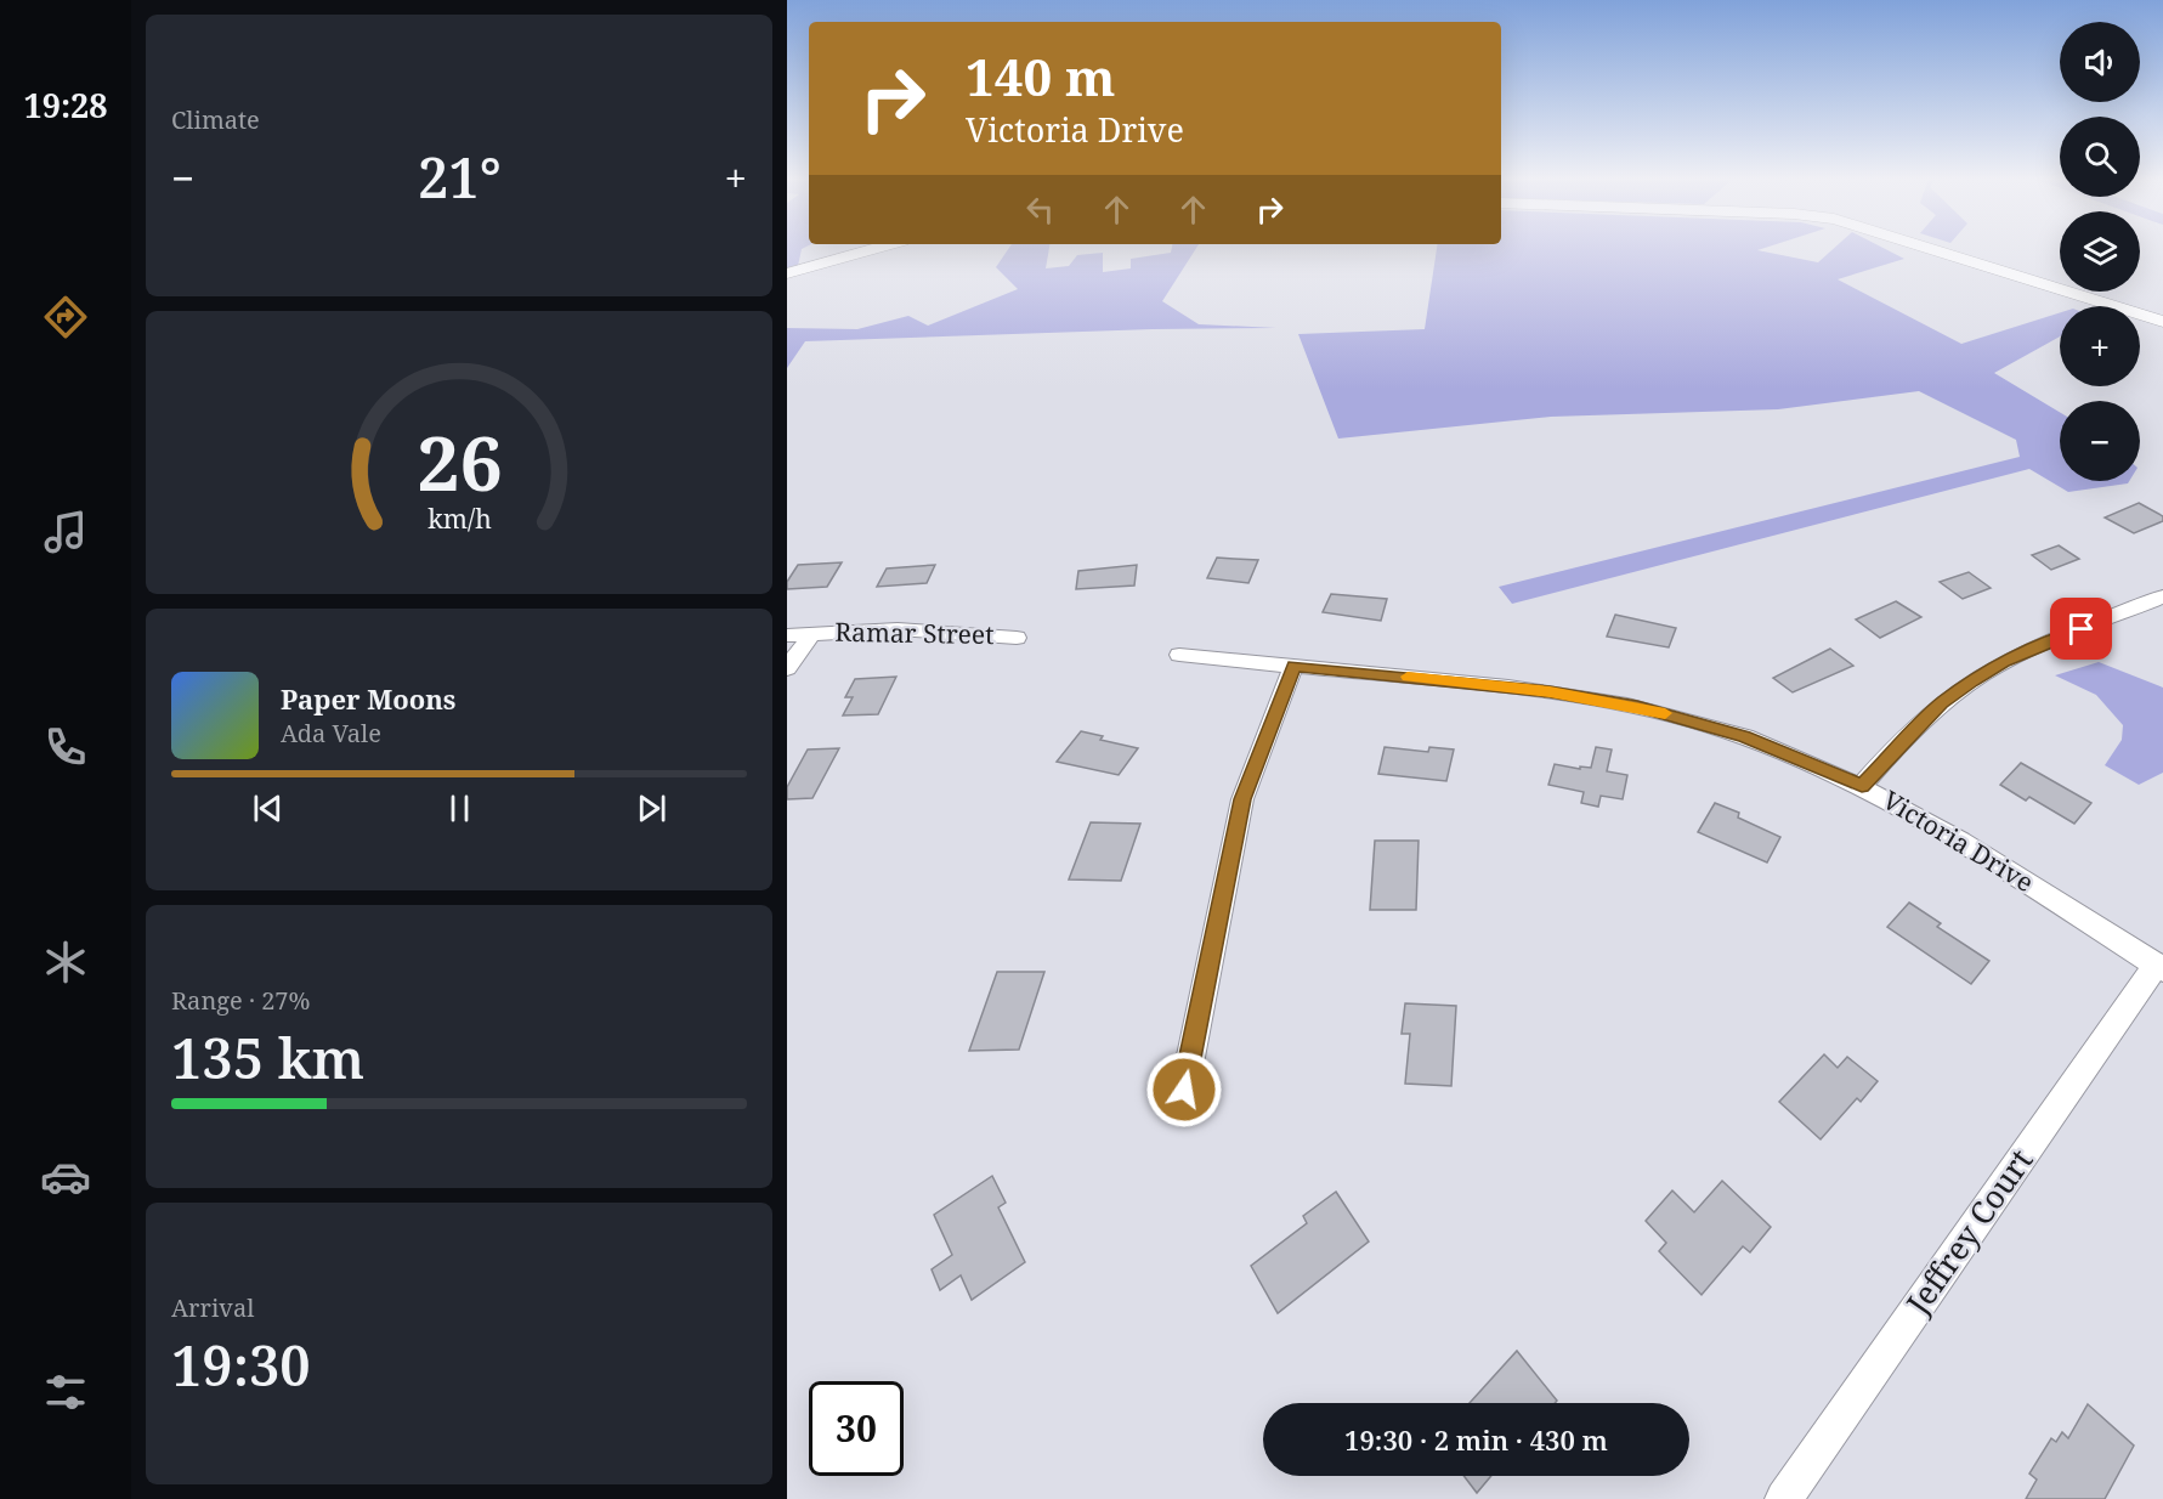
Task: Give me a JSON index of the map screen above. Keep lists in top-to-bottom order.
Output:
{
  "streets": {
    "street": ["Ramar Street", "Victoria Drive", "Jeffrey Court"]
  },
  "crossings": [
    ["Victoria Drive", "Jeffrey Court"]
  ],
  "page": {
    "tabs": "19:28",
    "tile": [
      "Climate",
      ["Range · 27%", "135 km"],
      ["Arrival", "19:30"]
    ],
    "map_buttons": ["+", "−"],
    "turn": ["140 m", "Victoria Drive"],
    "heat": ["−", "21°", "+"],
    "song": ["Paper Moons", "Ada Vale"],
    "limit": "30",
    "trip": "19:30 · 2 min · 430 m",
    "gauge": ["26", "km/h"]
  }
}
